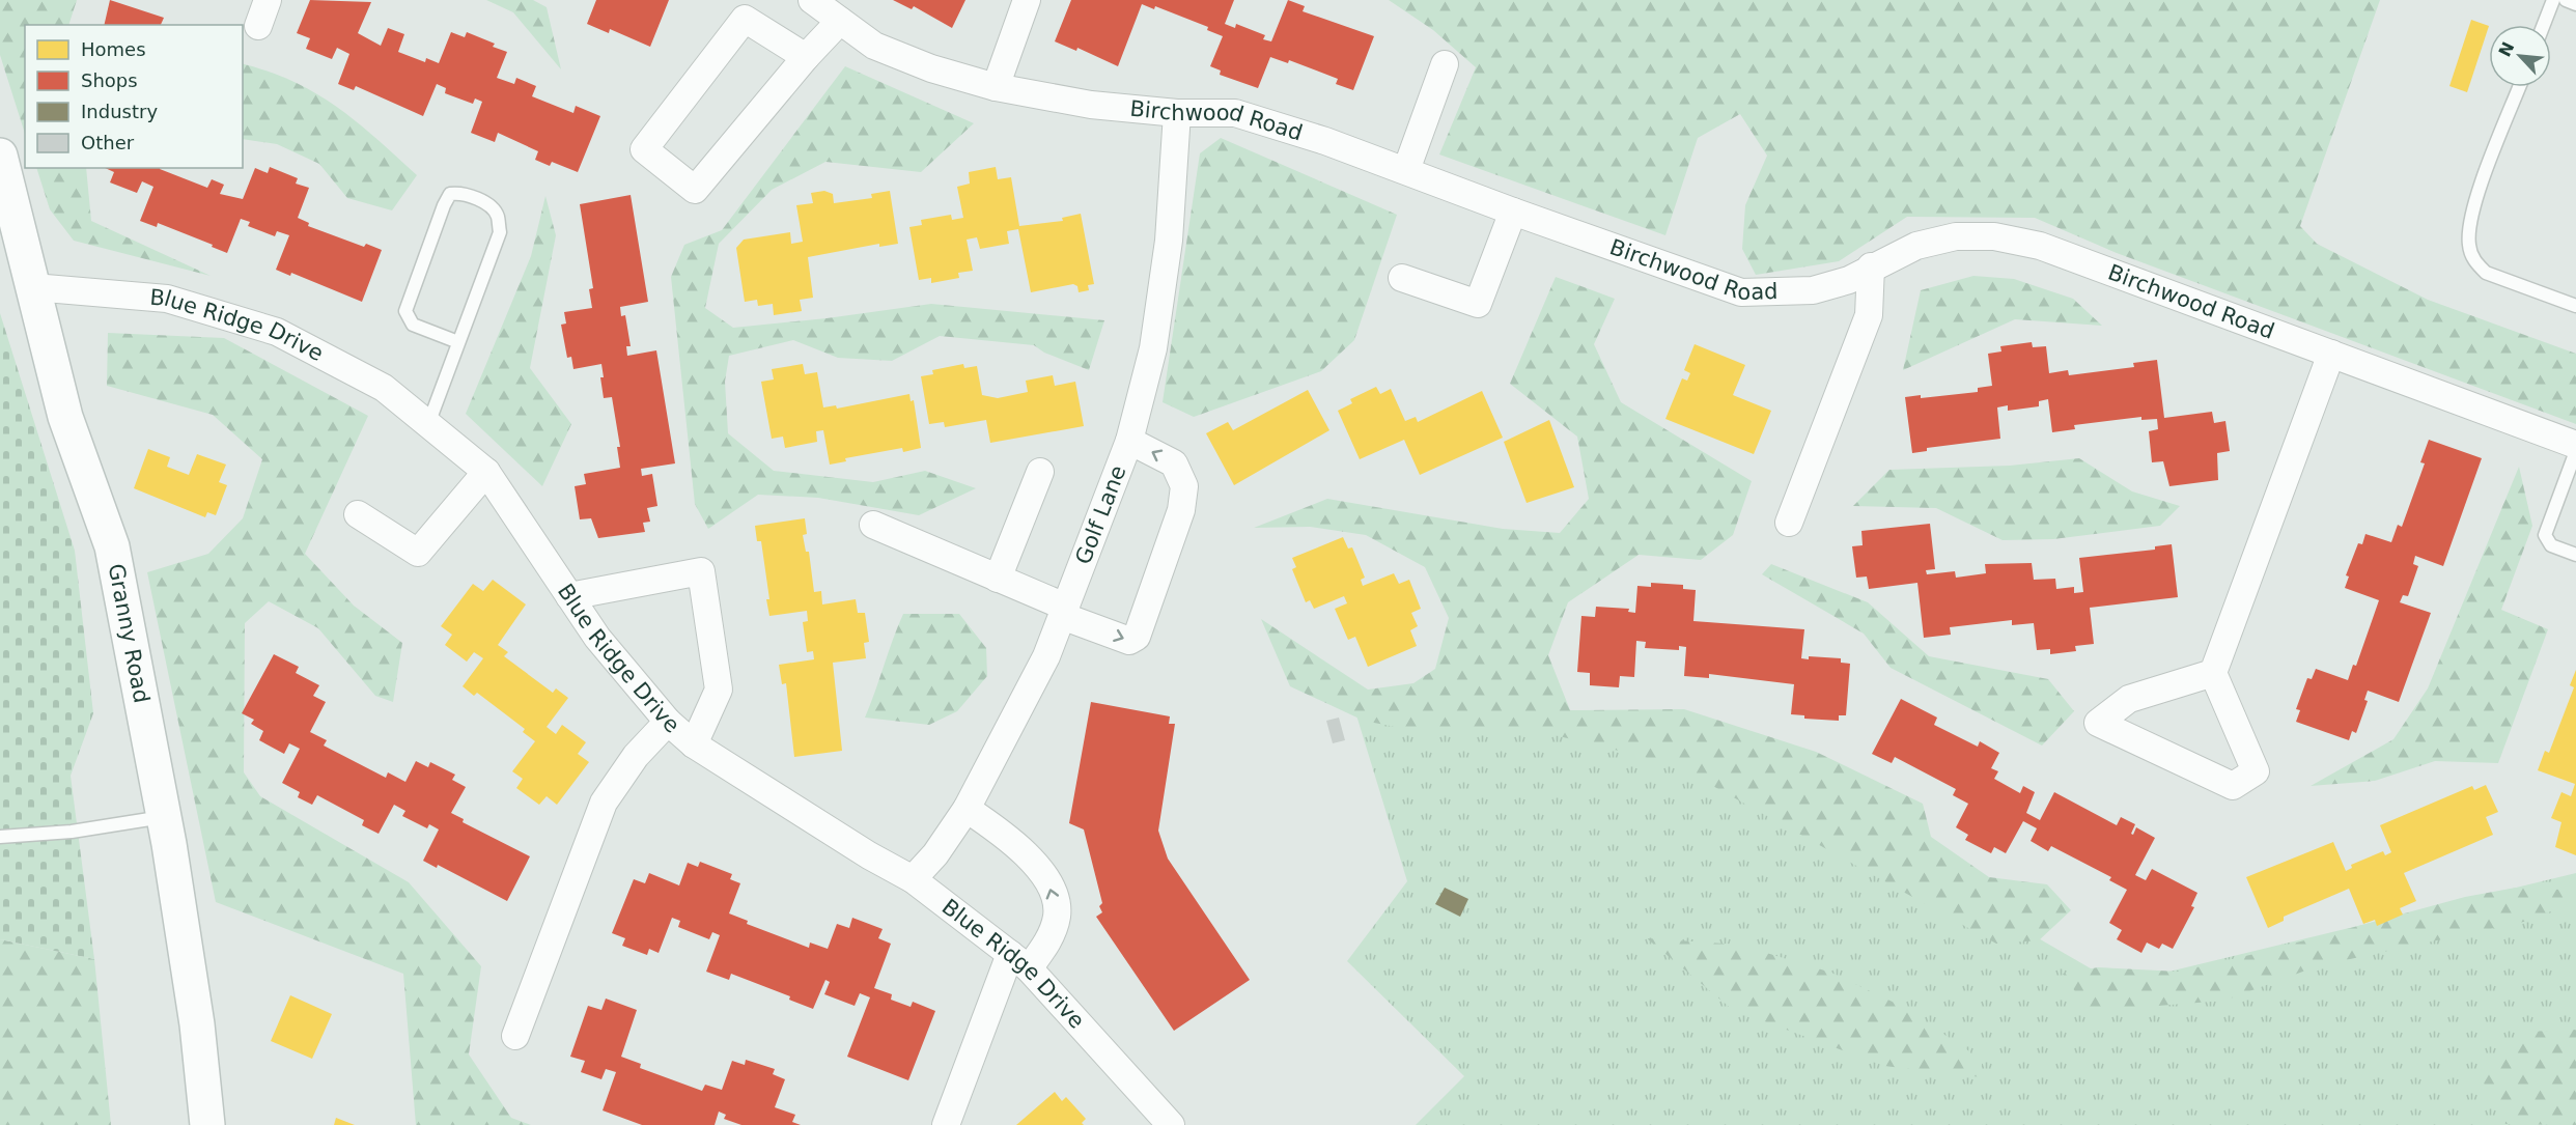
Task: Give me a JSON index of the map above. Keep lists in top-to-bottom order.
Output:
{
  "streets": {
    "street": [
      "Birchwood Road",
      "Blue Ridge Drive",
      "Golf Lane",
      "Granny Road"
    ]
  },
  "crossings": [
    ["Birchwood Road", "Golf Lane"],
    ["Blue Ridge Drive", "Golf Lane"],
    ["Blue Ridge Drive", "Granny Road"]
  ],
  "legend": [
    "Homes",
    "Shops",
    "Industry",
    "Other"
  ],
  "north": "top left"
}
